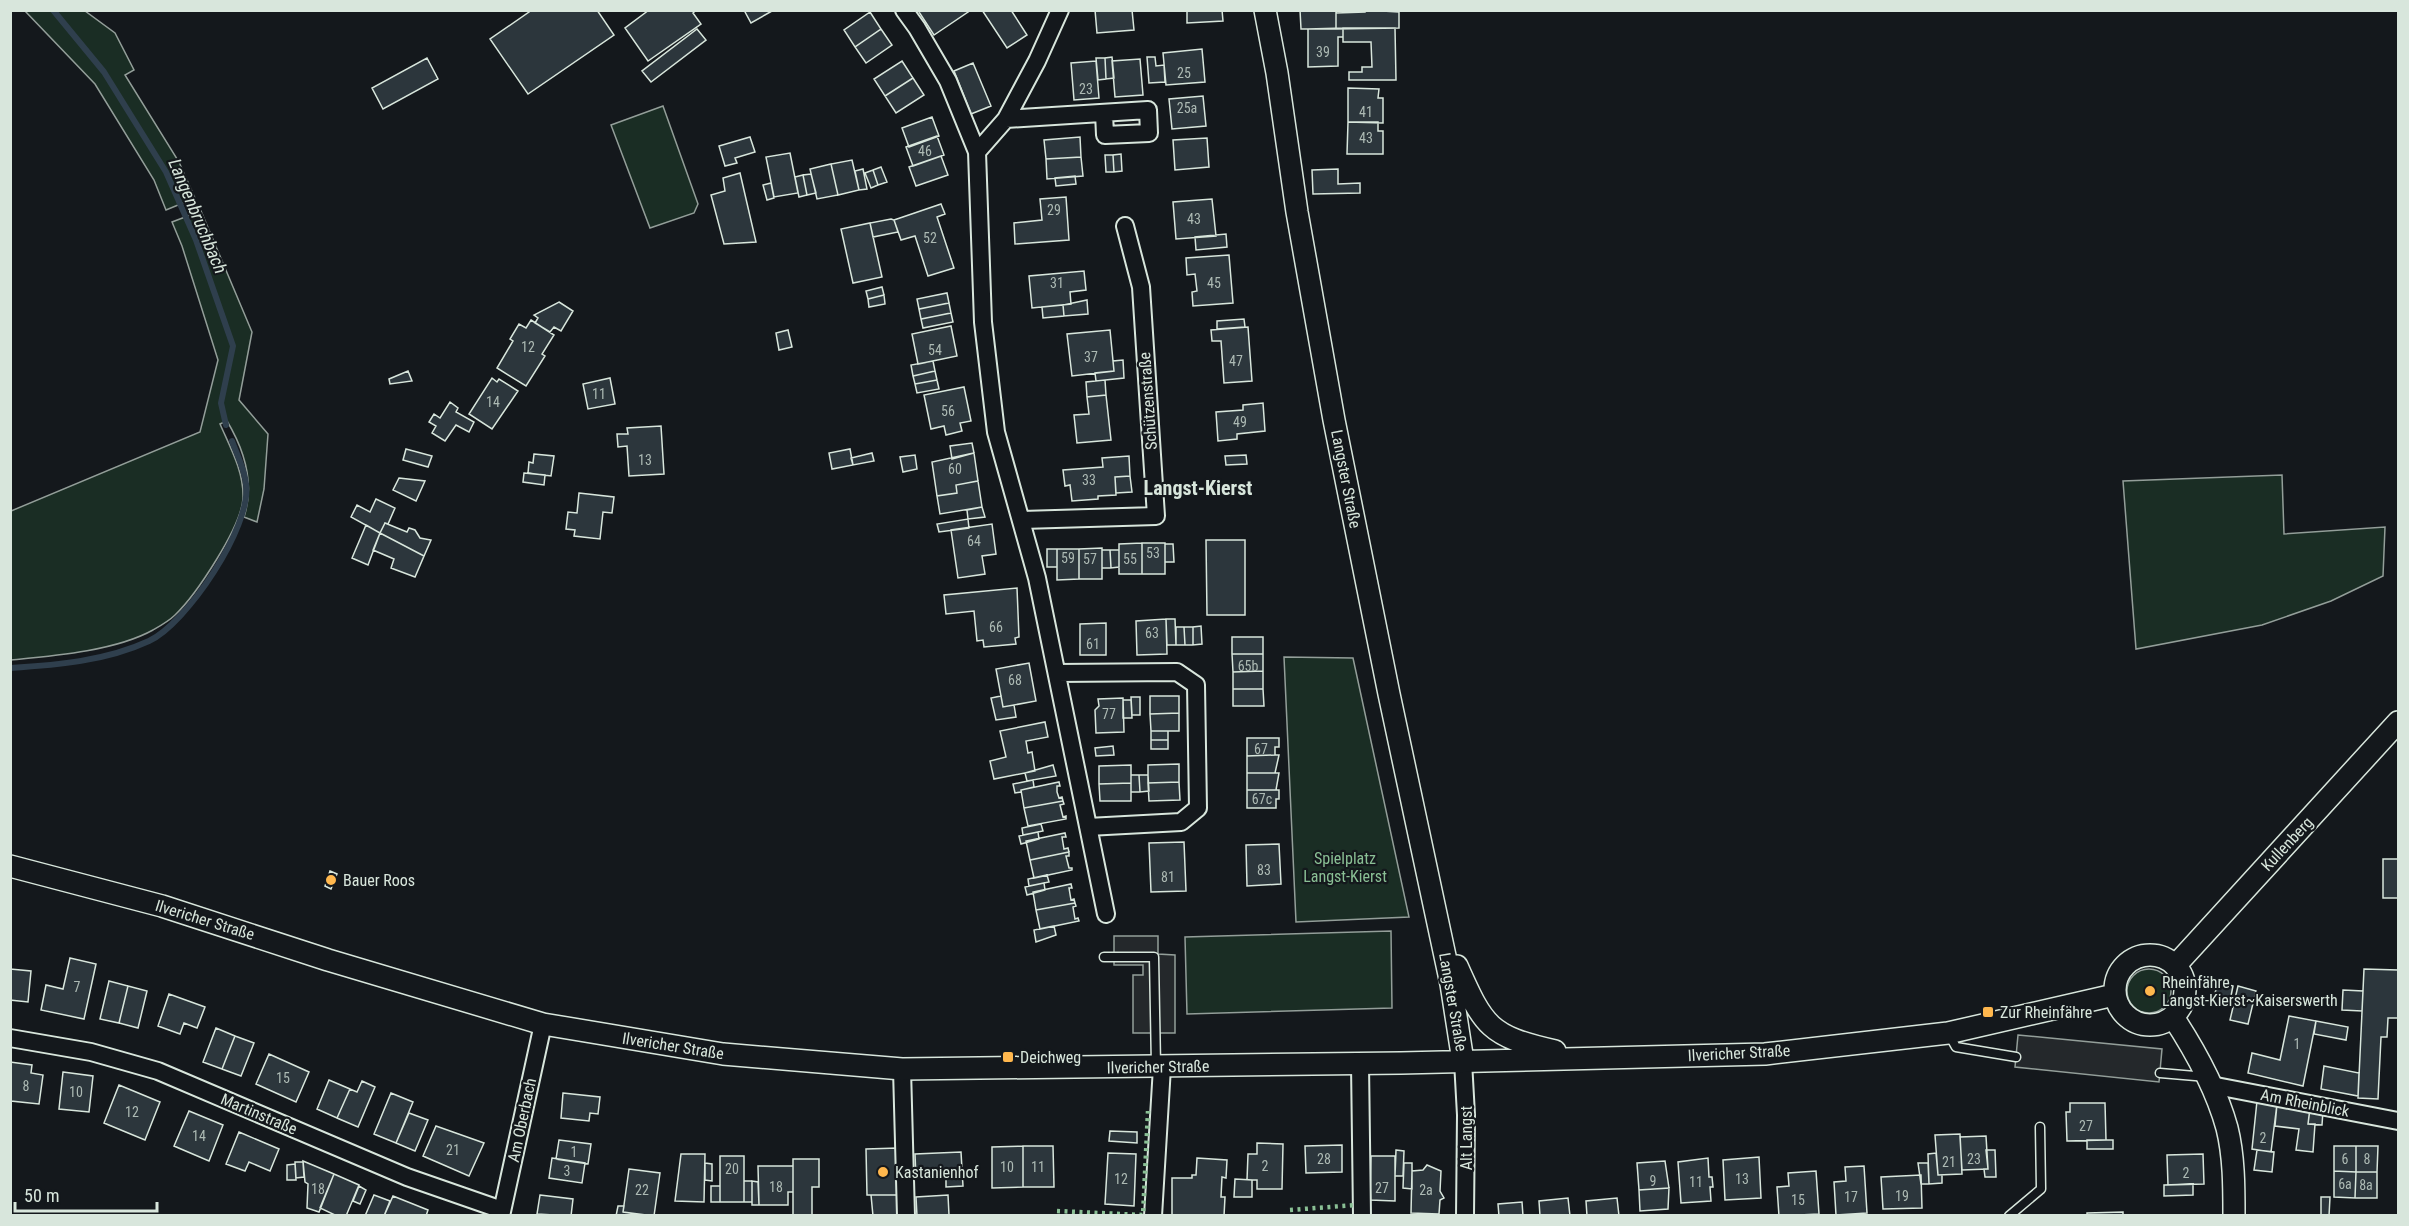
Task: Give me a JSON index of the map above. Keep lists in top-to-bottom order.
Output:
{
  "streets": {
    "street": [
      "Schützenstraße",
      "Langster Straße",
      "Kullenberg",
      "Ilvericher Straße",
      "Am Rheinblick",
      "Martinstraße",
      "Am Oberbach",
      "Alt Langst"
    ]
  },
  "crossings": [
    ["Langster Straße", "Ilvericher Straße"],
    ["Langster Straße", "Alt Langst"],
    ["Kullenberg", "Ilvericher Straße"],
    ["Ilvericher Straße", "Am Oberbach"],
    ["Ilvericher Straße", "Alt Langst"],
    ["Martinstraße", "Am Oberbach"]
  ],
  "districts": ["Langst-Kierst"],
  "water": ["Langenbruchbach"],
  "parks": ["Spielplatz Langst-Kierst"],
  "places": {
    "other": ["Bauer Roos", "Rheinfähre Langst-Kierst~Kaiserswerth", "Kastanienhof"],
    "transit": ["Zur Rheinfähre", "Deichweg"]
  },
  "house_numbers": [
    "39",
    "25",
    "23",
    "25a",
    "41",
    "43",
    "46",
    "29",
    "43",
    "52",
    "31",
    "45",
    "12",
    "54",
    "37",
    "47",
    "11",
    "14",
    "56",
    "49",
    "13",
    "60",
    "33",
    "64",
    "53",
    "59",
    "57",
    "55",
    "66",
    "63",
    "61",
    "65b",
    "68",
    "77",
    "67",
    "67c",
    "83",
    "81",
    "7",
    "1",
    "15",
    "8",
    "10",
    "12",
    "27",
    "14",
    "2",
    "21",
    "1",
    "28",
    "23",
    "6",
    "8",
    "21",
    "2",
    "10",
    "11",
    "20",
    "3",
    "2",
    "12",
    "13",
    "9",
    "11",
    "6a",
    "8a",
    "18",
    "27",
    "18",
    "22",
    "2a",
    "19",
    "17",
    "15"
  ],
  "scale_bar": "50 m"
}
